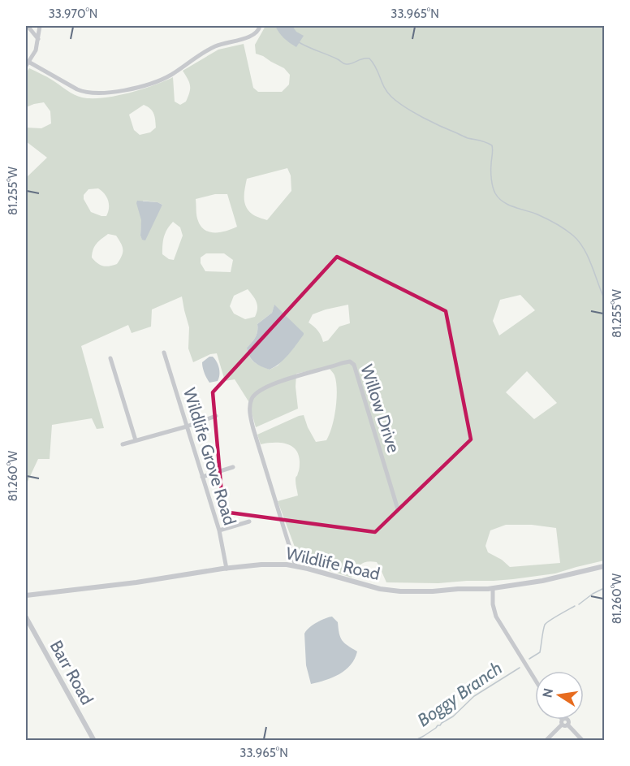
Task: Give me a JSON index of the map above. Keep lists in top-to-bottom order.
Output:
{
  "streets": {
    "street": [
      "Willow Drive",
      "Wildlife Grove Road",
      "Wildlife Road",
      "Barr Road"
    ]
  },
  "crossings": [
    ["Willow Drive", "Wildlife Road"],
    ["Wildlife Grove Road", "Wildlife Road"]
  ],
  "water": ["Boggy Branch"],
  "north": "left",
  "coordinates": [
    "33.970°N",
    "33.965°N",
    "81.255°W",
    "81.260°W"
  ]
}
